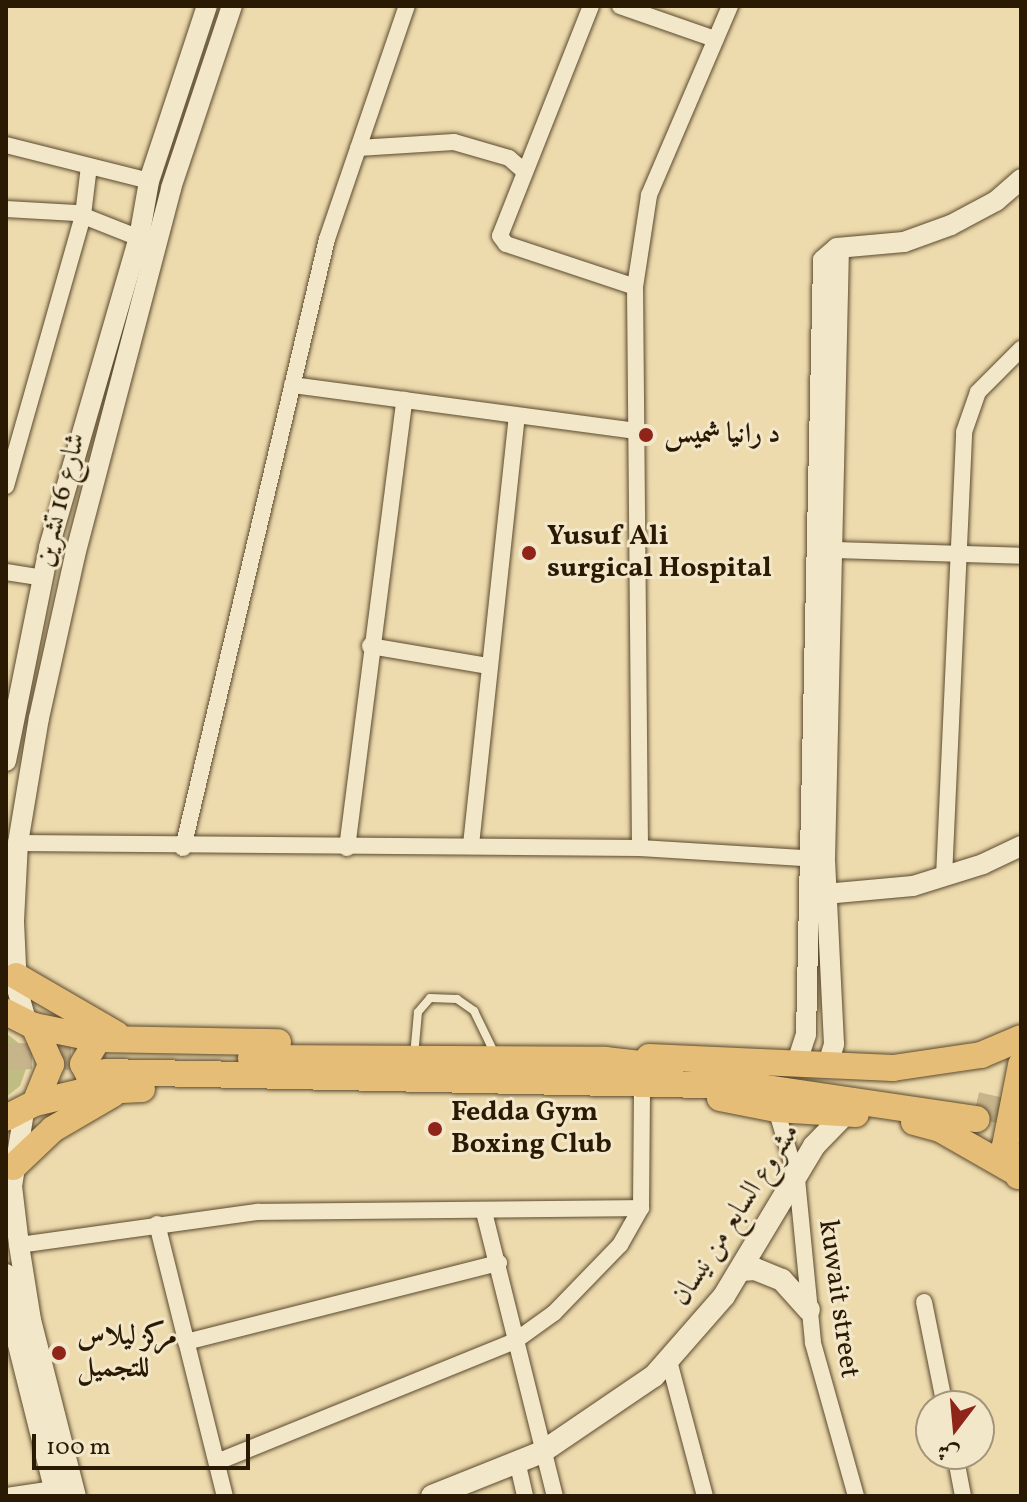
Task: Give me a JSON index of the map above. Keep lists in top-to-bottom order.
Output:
{
  "streets": {
    "main road": ["مشروع السابع من نيسان"],
    "street": ["شارع 16 تشرين", "kuwait street"]
  },
  "crossings": [
    ["مشروع السابع من نيسان", "kuwait street"]
  ],
  "places": [
    "د رانيا شميس",
    "Yusuf Ali surgical Hospital",
    "Fedda Gym Boxing Club",
    "مركز ليلاس للتجميل"
  ],
  "scale_bar": "100 m",
  "north": "bottom"
}
